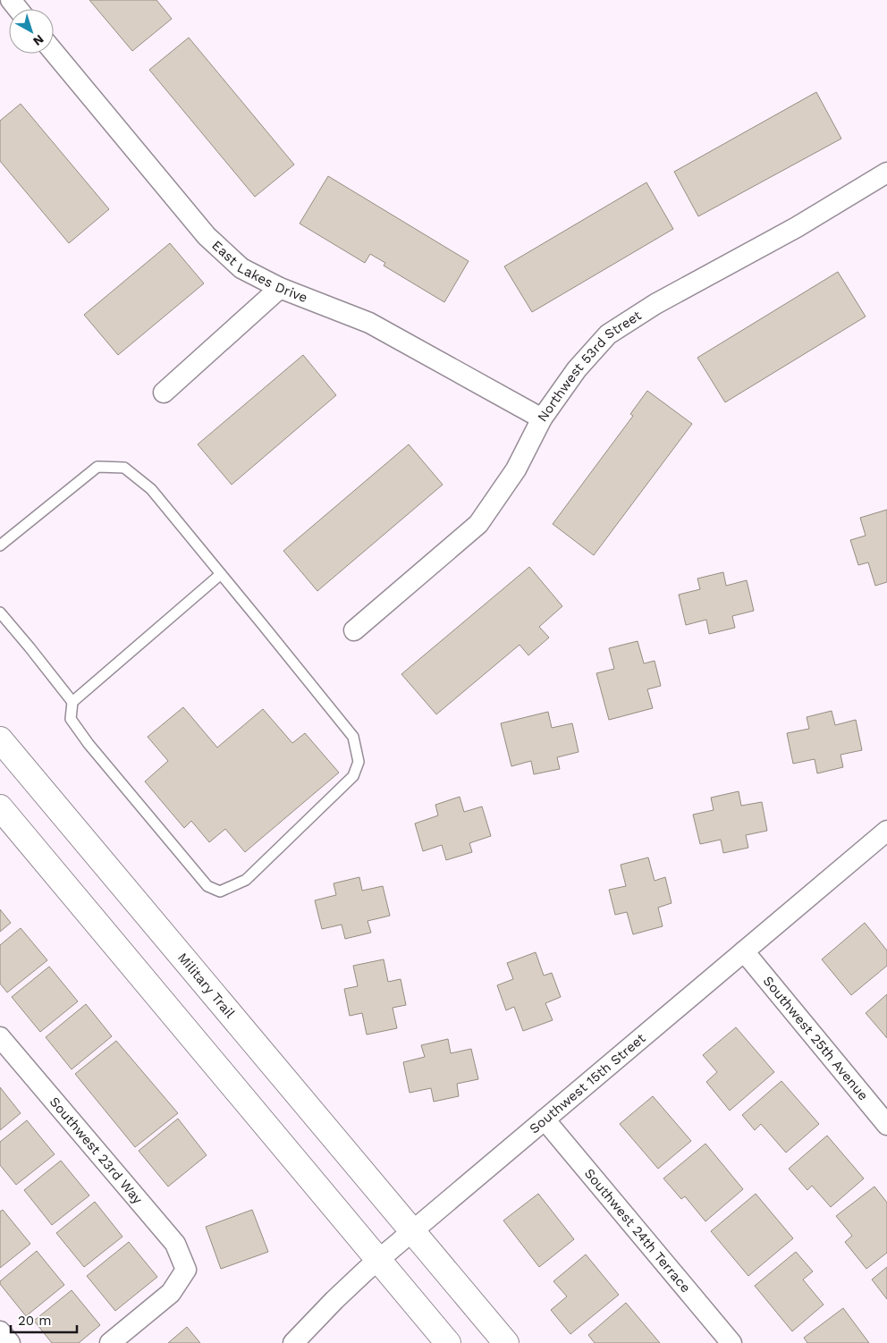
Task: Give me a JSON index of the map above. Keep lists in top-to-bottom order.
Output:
{
  "streets": {
    "street": [
      "East Lakes Drive",
      "Northwest 53rd Street",
      "Military Trail",
      "Southwest 25th Avenue",
      "Southwest 15th Street",
      "Southwest 23rd Way",
      "Southwest 24th Terrace"
    ]
  },
  "crossings": [
    ["East Lakes Drive", "Northwest 53rd Street"],
    ["Military Trail", "Southwest 15th Street"],
    ["Southwest 25th Avenue", "Southwest 15th Street"],
    ["Southwest 15th Street", "Southwest 24th Terrace"]
  ],
  "scale_bar": "20 m",
  "north": "bottom right"
}
